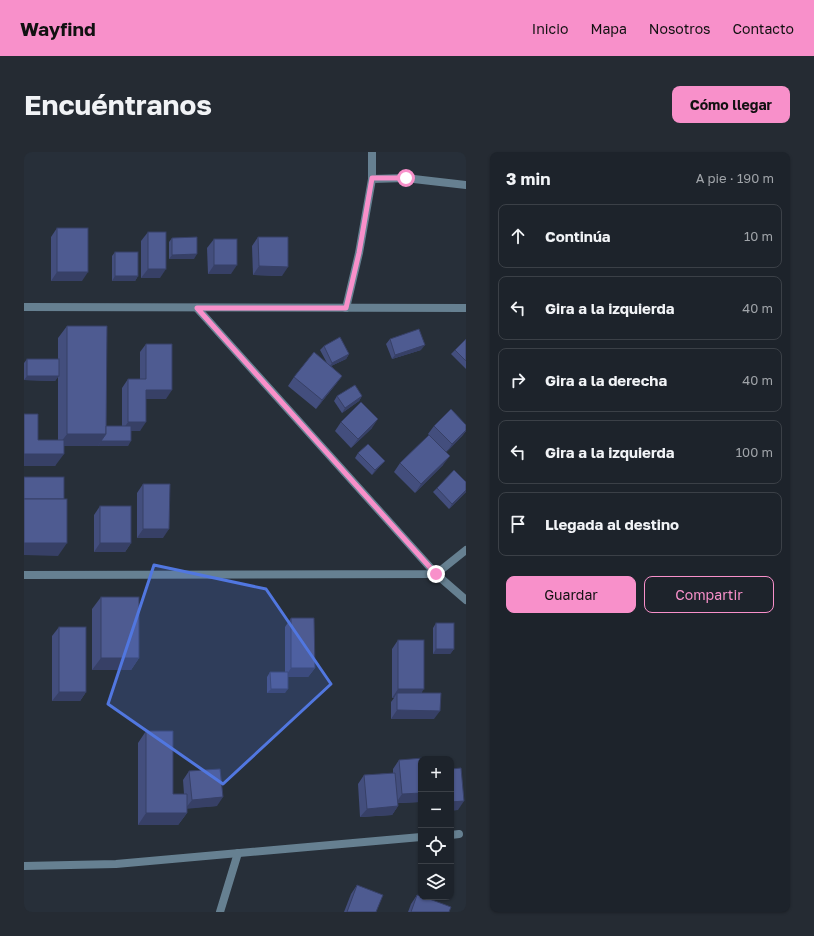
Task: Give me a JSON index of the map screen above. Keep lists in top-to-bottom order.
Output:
{
  "page": {
    "header": "Wayfind",
    "nav": [
      "Inicio",
      "Mapa",
      "Nosotros",
      "Contacto"
    ],
    "buttons": [
      "Cómo llegar",
      ["Guardar", "Compartir"]
    ],
    "title": "Encuéntranos",
    "heading": ["3 min", "A pie · 190 m"],
    "list": [
      ["Continúa", "10 m"],
      ["Gira a la izquierda", "40 m"],
      ["Gira a la derecha", "40 m"],
      ["Gira a la izquierda", "100 m"],
      "Llegada al destino"
    ],
    "map_buttons": ["+", "−"]
  }
}
